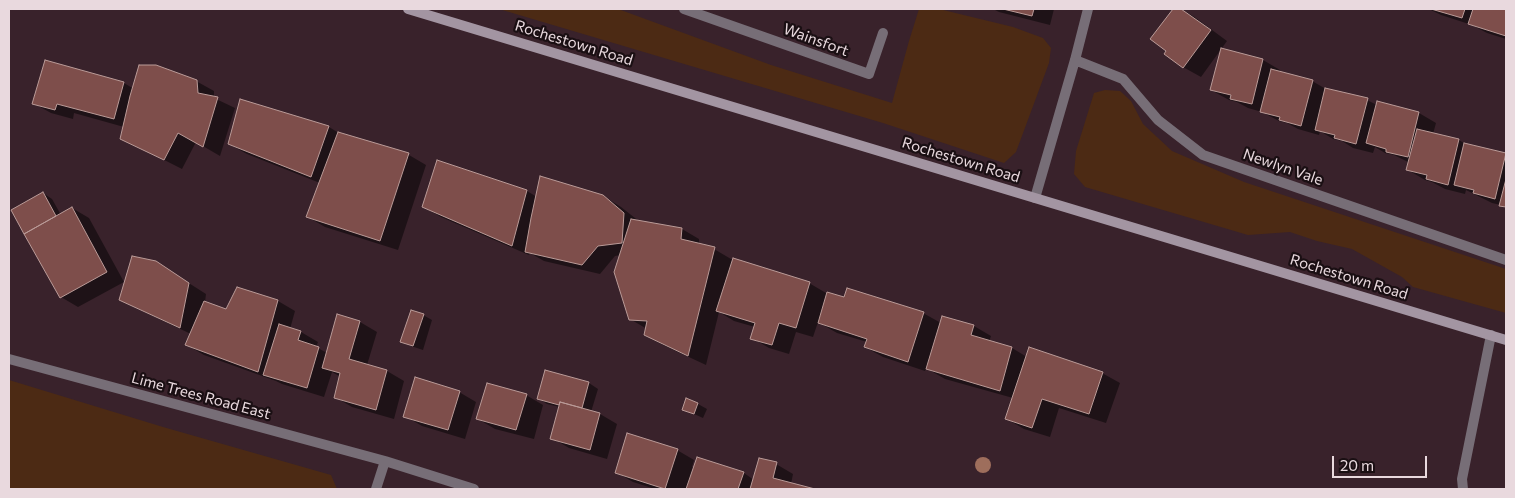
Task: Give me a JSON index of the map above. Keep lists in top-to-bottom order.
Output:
{
  "streets": {
    "main road": ["Rochestown Road"],
    "street": ["Wainsfort", "Newlyn Vale", "Lime Trees Road East"]
  },
  "scale_bar": "20 m"
}
